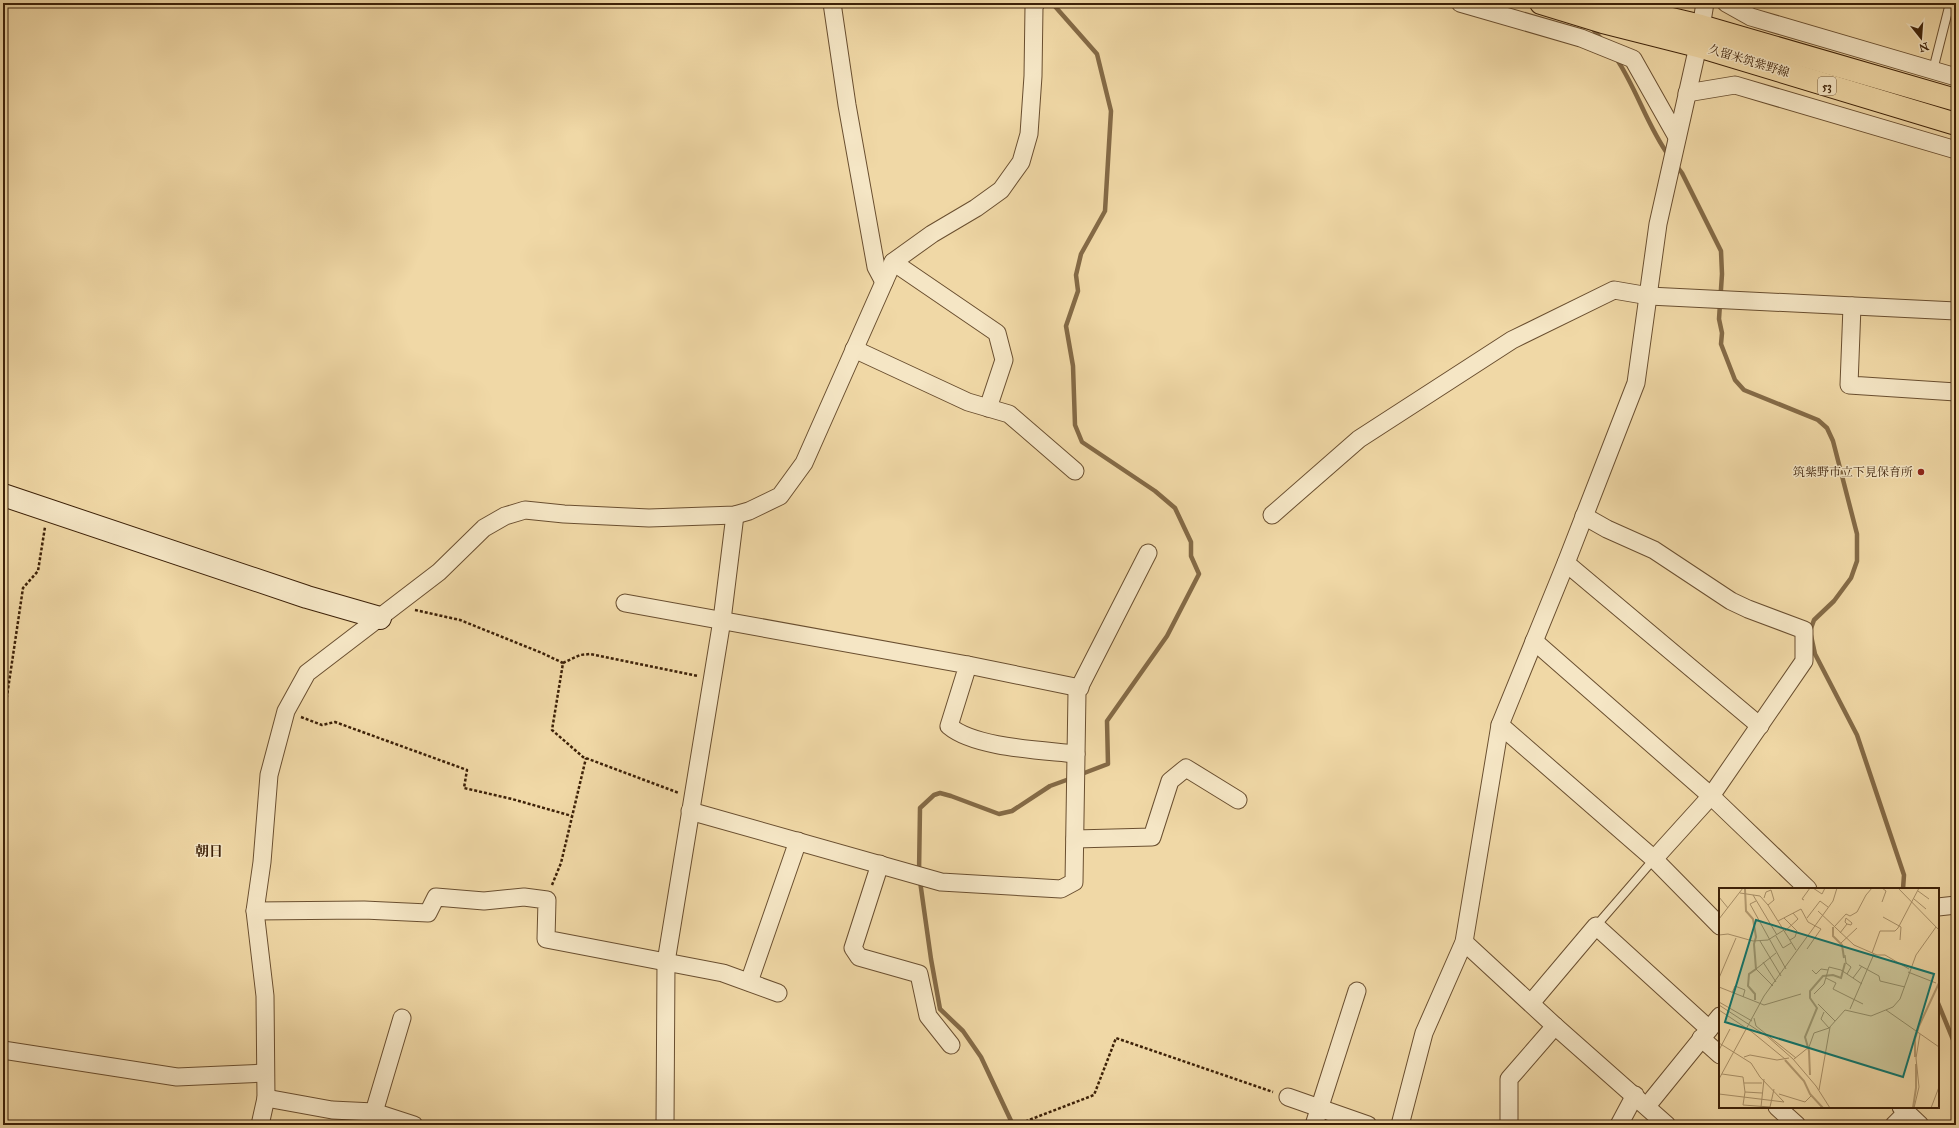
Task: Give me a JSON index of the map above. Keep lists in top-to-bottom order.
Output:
{
  "streets": {
    "main road": ["久留米筑紫野線", "53"]
  },
  "districts": ["朝日"],
  "places": ["筑紫野市立下見保育所"],
  "north": "bottom"
}
